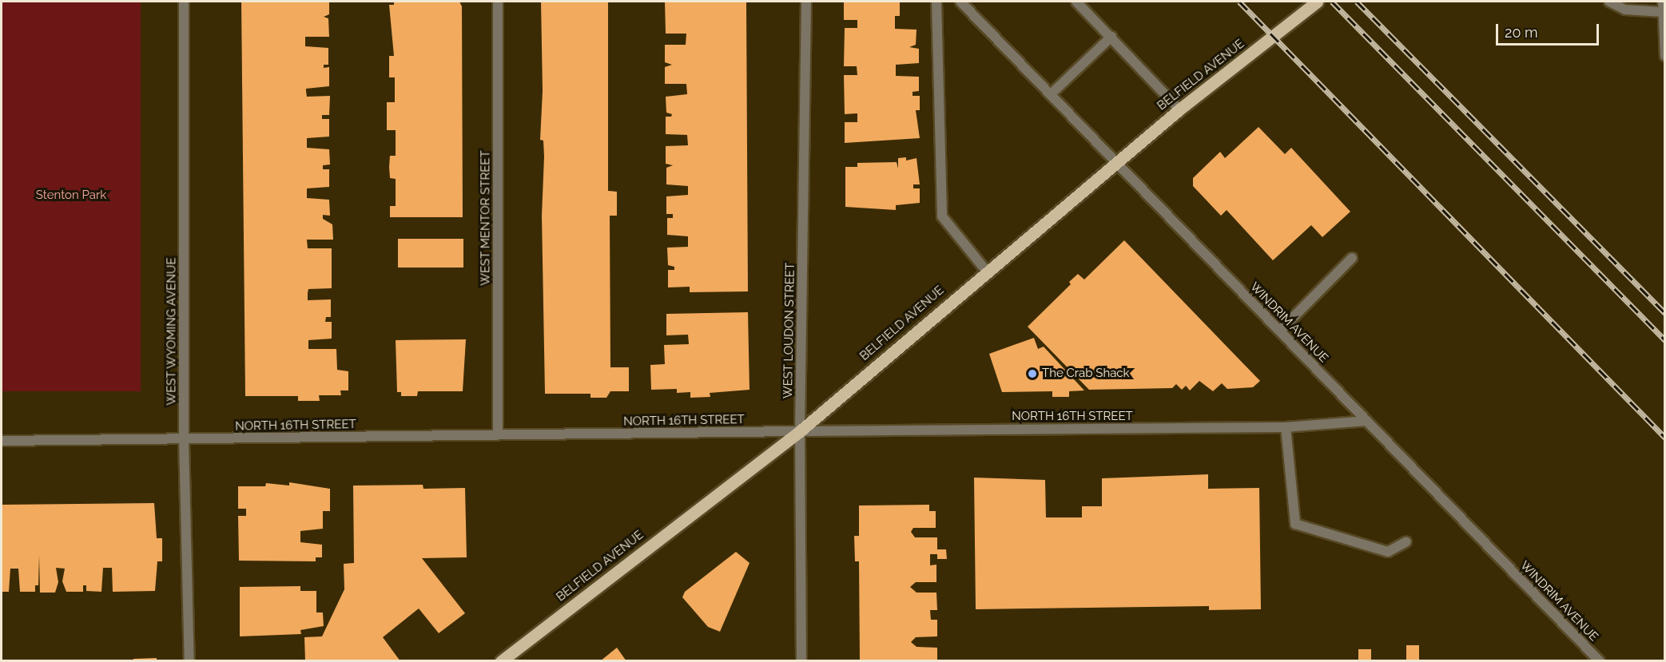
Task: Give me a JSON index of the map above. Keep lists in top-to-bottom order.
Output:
{
  "streets": {
    "main road": ["BELFIELD AVENUE"],
    "street": [
      "WEST MENTOR STREET",
      "WINDRIM AVENUE",
      "WEST LOUDON STREET",
      "WEST WYOMING AVENUE",
      "NORTH 16TH STREET"
    ]
  },
  "crossings": [
    ["BELFIELD AVENUE", "WINDRIM AVENUE"],
    ["BELFIELD AVENUE", "WEST LOUDON STREET"],
    ["BELFIELD AVENUE", "NORTH 16TH STREET"],
    ["WEST MENTOR STREET", "NORTH 16TH STREET"],
    ["WINDRIM AVENUE", "NORTH 16TH STREET"],
    ["WEST LOUDON STREET", "NORTH 16TH STREET"],
    ["WEST WYOMING AVENUE", "NORTH 16TH STREET"]
  ],
  "parks": ["Stenton Park"],
  "places": ["The Crab Shack"],
  "scale_bar": "20 m"
}
